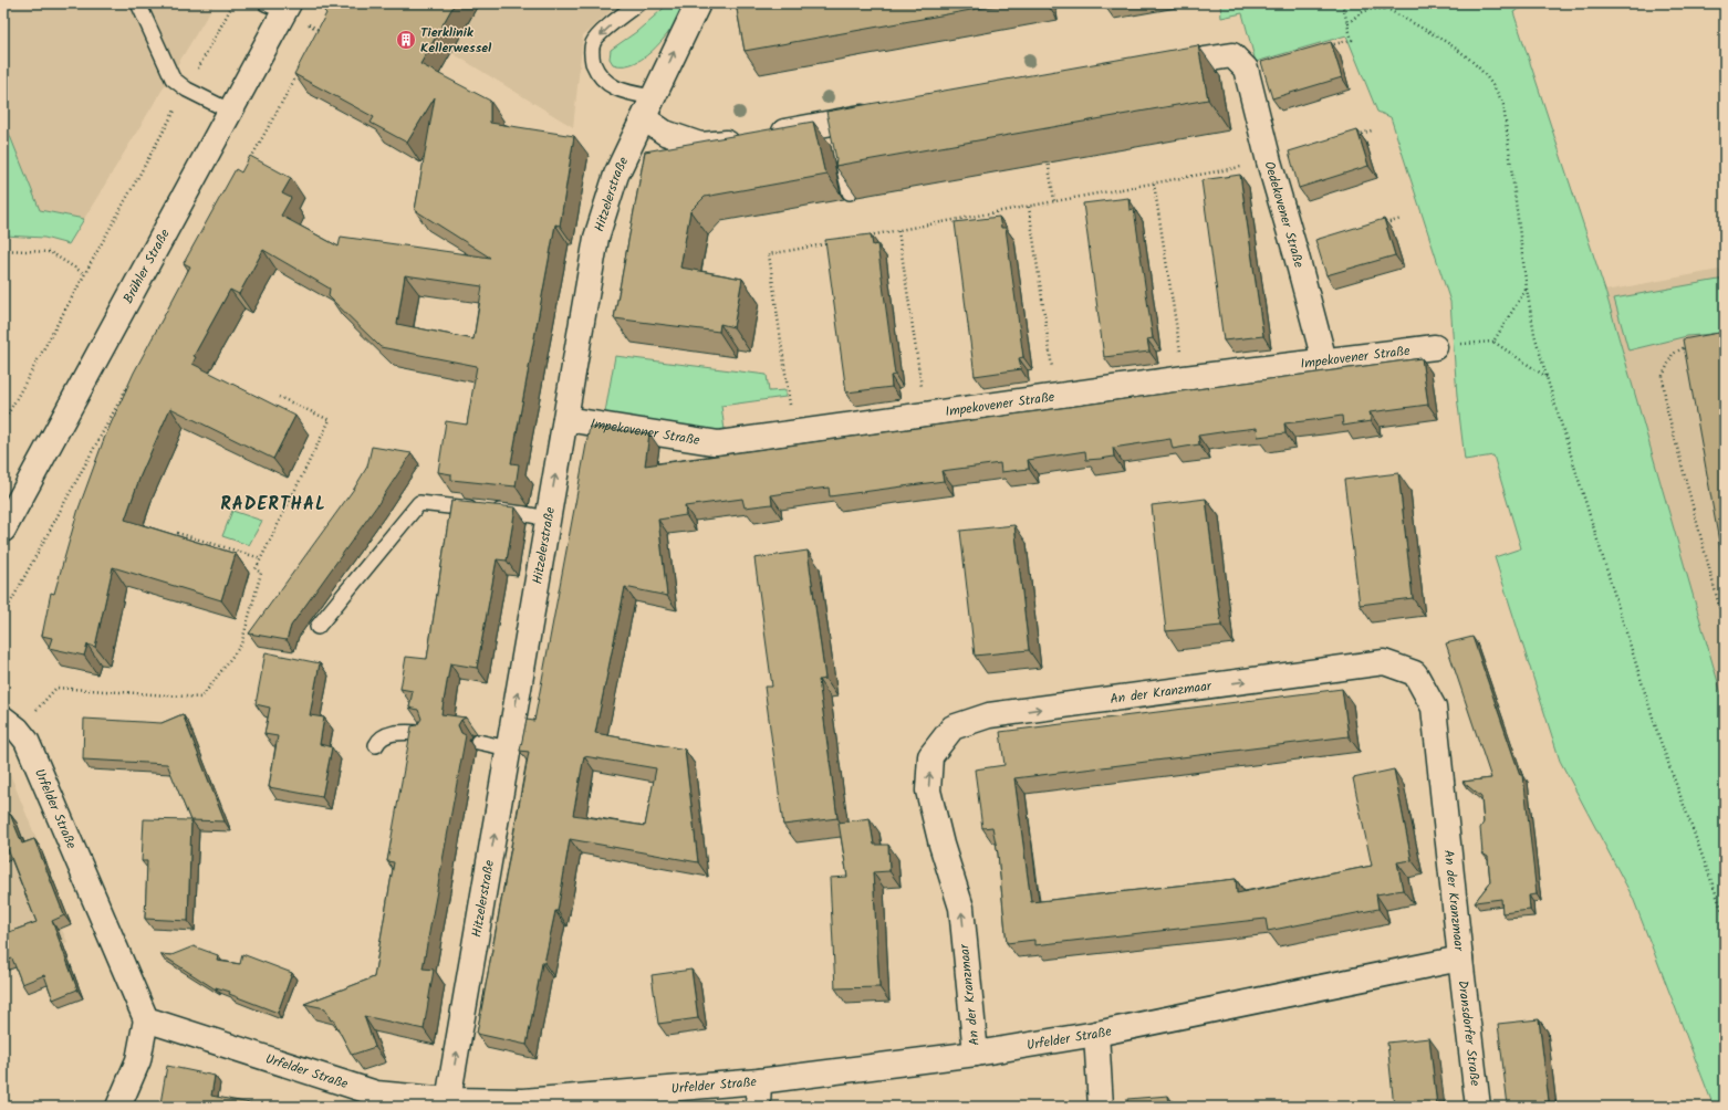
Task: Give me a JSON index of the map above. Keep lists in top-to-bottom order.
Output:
{
  "streets": {
    "street": [
      "Hitzelerstraße",
      "Oedekovener Straße",
      "Brühler Straße",
      "Impekovener Straße",
      "An der Kranzmaar",
      "Urfelder Straße",
      "Dransdorfer Straße"
    ]
  },
  "crossings": [
    ["Hitzelerstraße", "Impekovener Straße"],
    ["Hitzelerstraße", "Urfelder Straße"],
    ["Oedekovener Straße", "Impekovener Straße"],
    ["An der Kranzmaar", "Urfelder Straße"],
    ["An der Kranzmaar", "Dransdorfer Straße"],
    ["Urfelder Straße", "Dransdorfer Straße"]
  ],
  "one_way": ["Hitzelerstraße"],
  "districts": ["RADERTHAL"],
  "places": {
    "building": ["Tierklinik Kellerwessel"]
  }
}
